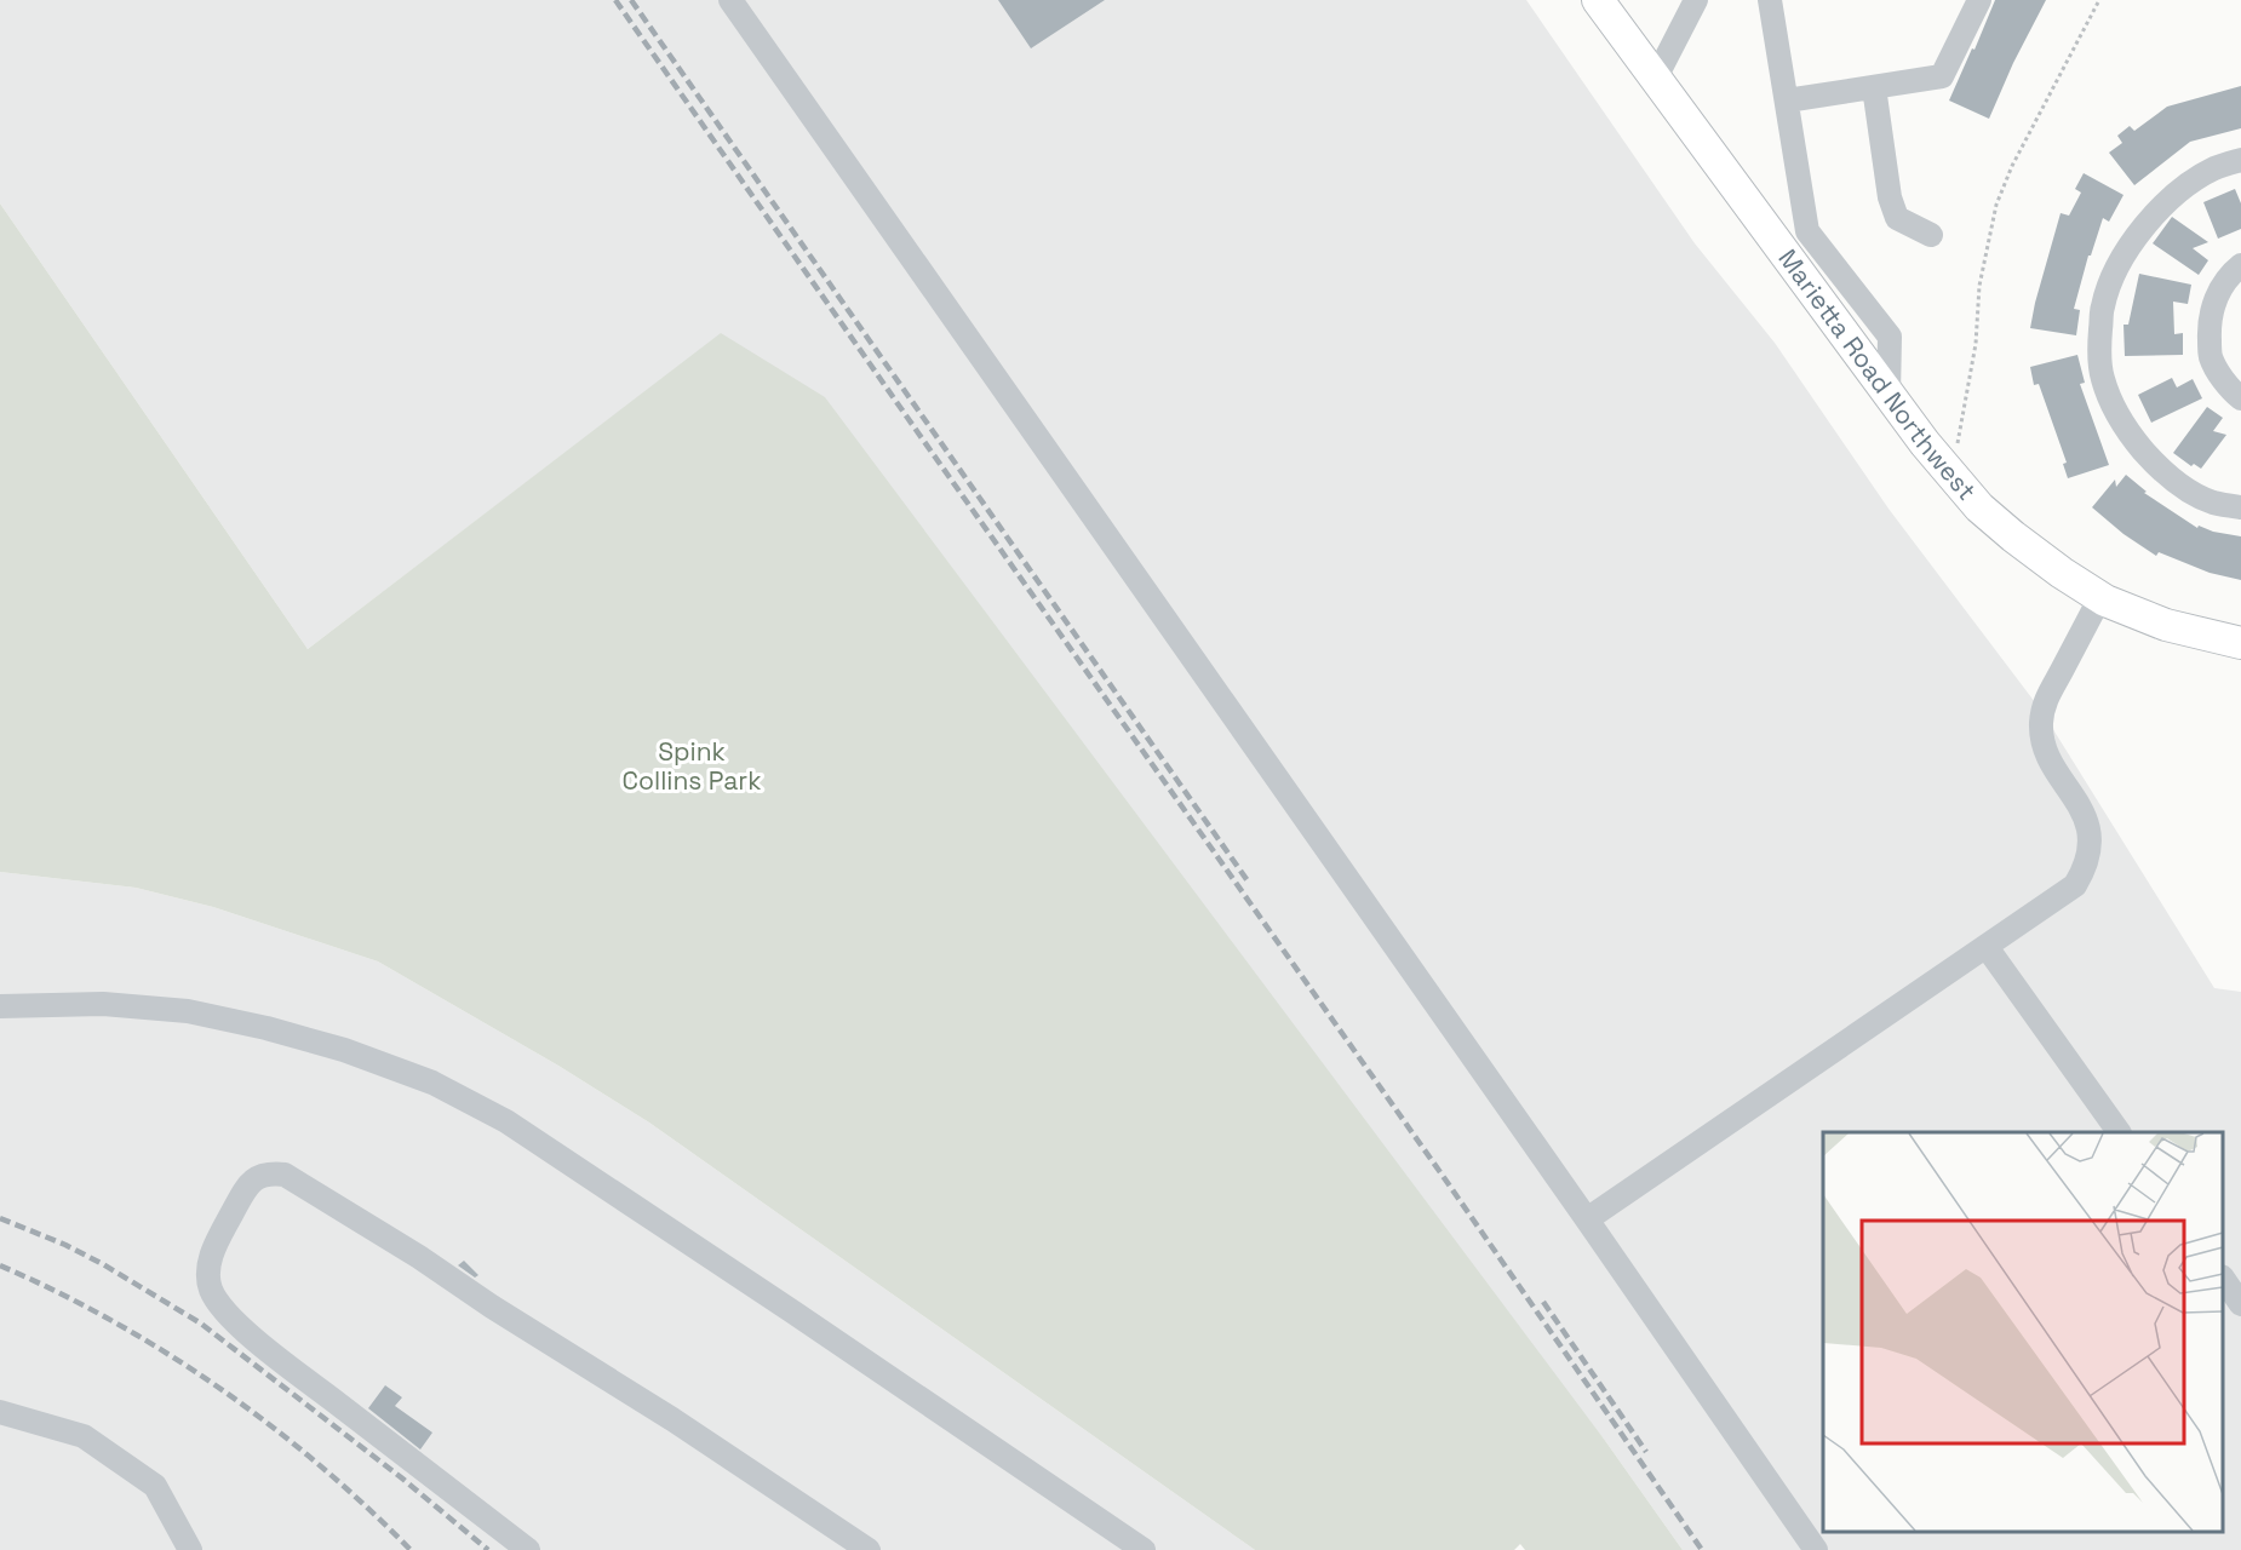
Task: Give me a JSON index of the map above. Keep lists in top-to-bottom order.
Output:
{
  "streets": {
    "main road": ["Marietta Road Northwest"]
  },
  "parks": ["Spink Collins Park"]
}
